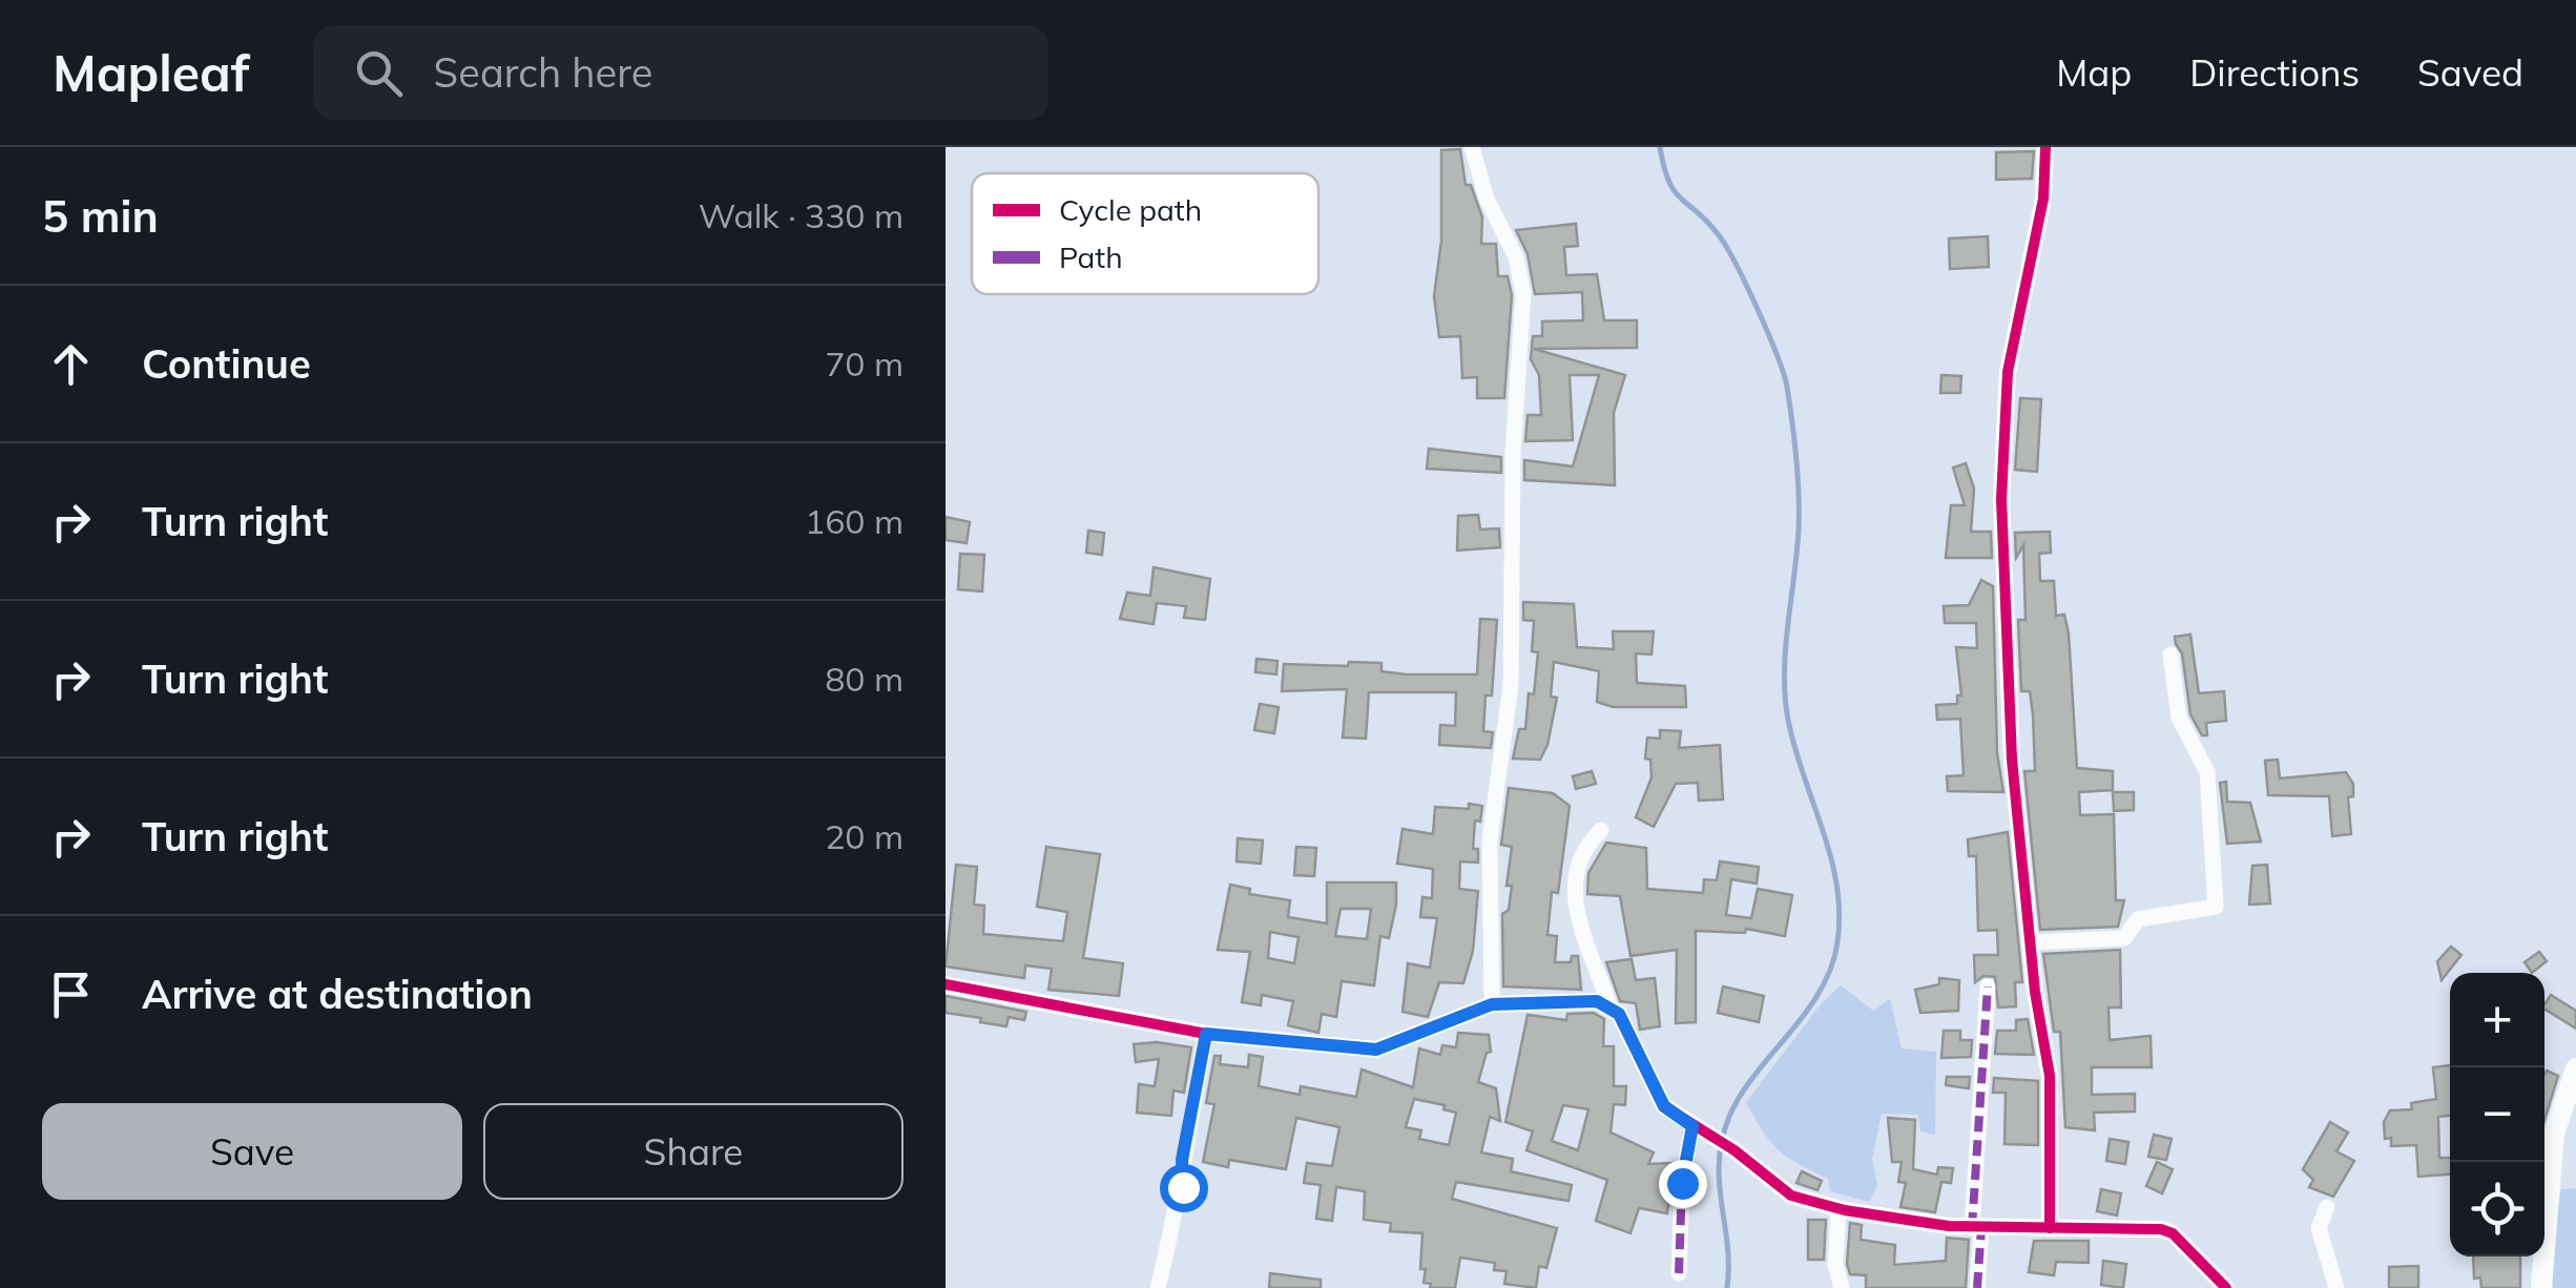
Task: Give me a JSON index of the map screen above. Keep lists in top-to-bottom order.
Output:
{
  "legend": ["Cycle path", "Path"],
  "page": {
    "header": "Mapleaf",
    "search": "Search here",
    "nav": ["Map", "Directions", "Saved"],
    "heading": ["5 min", "Walk · 330 m"],
    "list": [
      ["Continue", "70 m"],
      ["Turn right", "160 m"],
      ["Turn right", "80 m"],
      ["Turn right", "20 m"],
      "Arrive at destination"
    ],
    "map_buttons": ["+", "−"],
    "buttons": ["Save", "Share"]
  }
}
